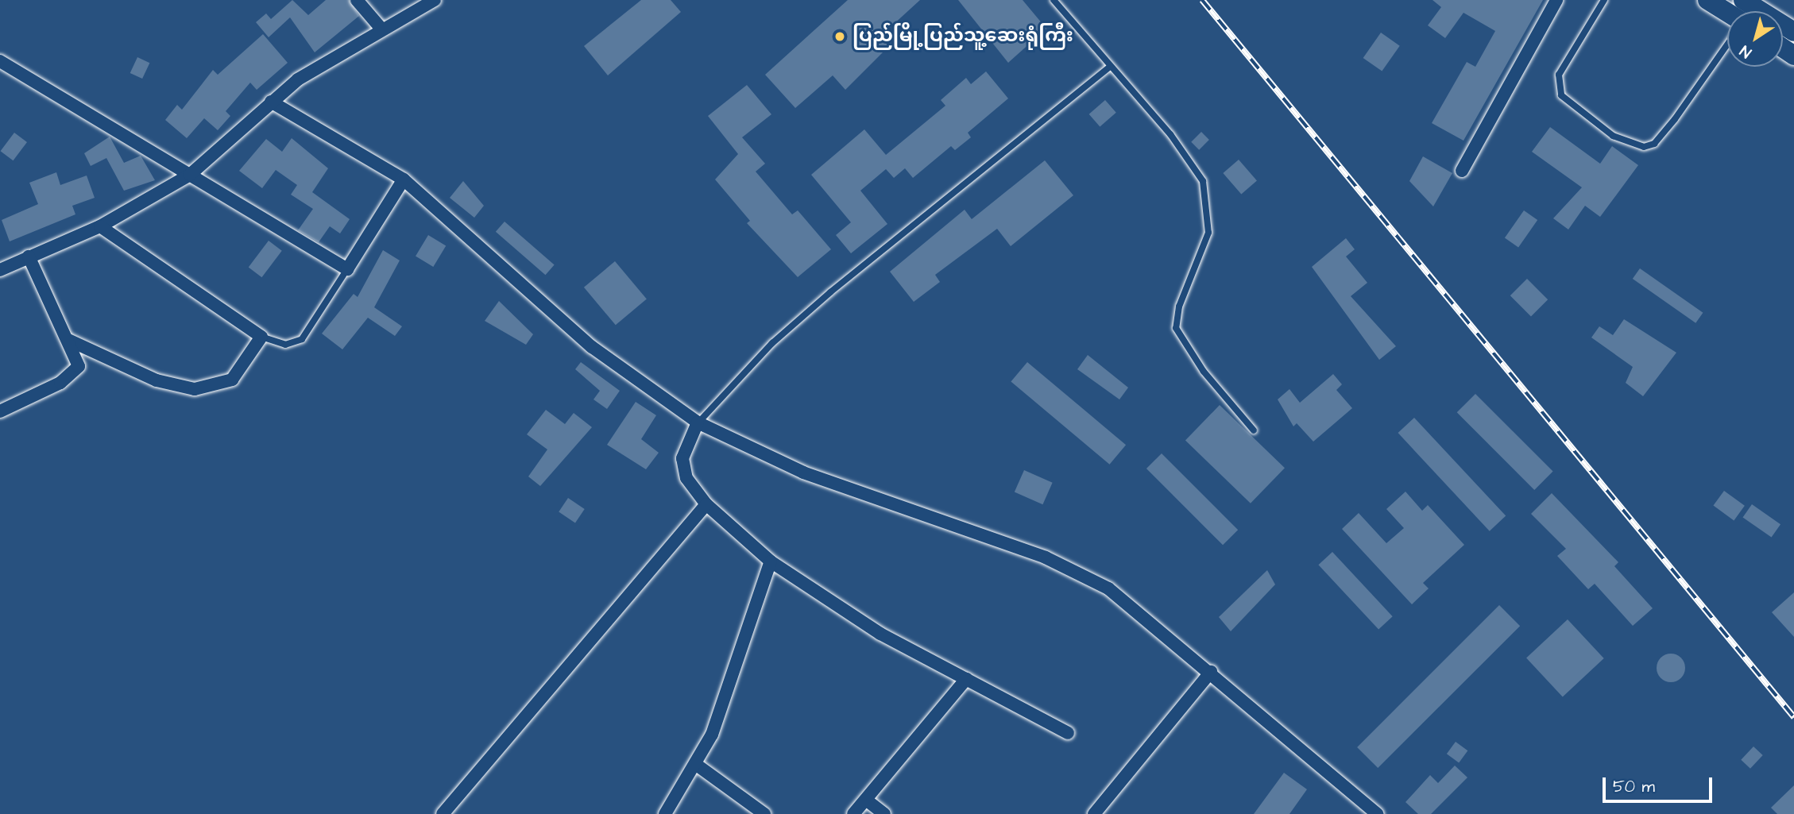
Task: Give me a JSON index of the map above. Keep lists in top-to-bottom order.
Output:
{
  "places": ["ပြည်မြို့ပြည်သူ့ဆေးရုံကြီး"],
  "scale_bar": "50 m",
  "north": "bottom left"
}
